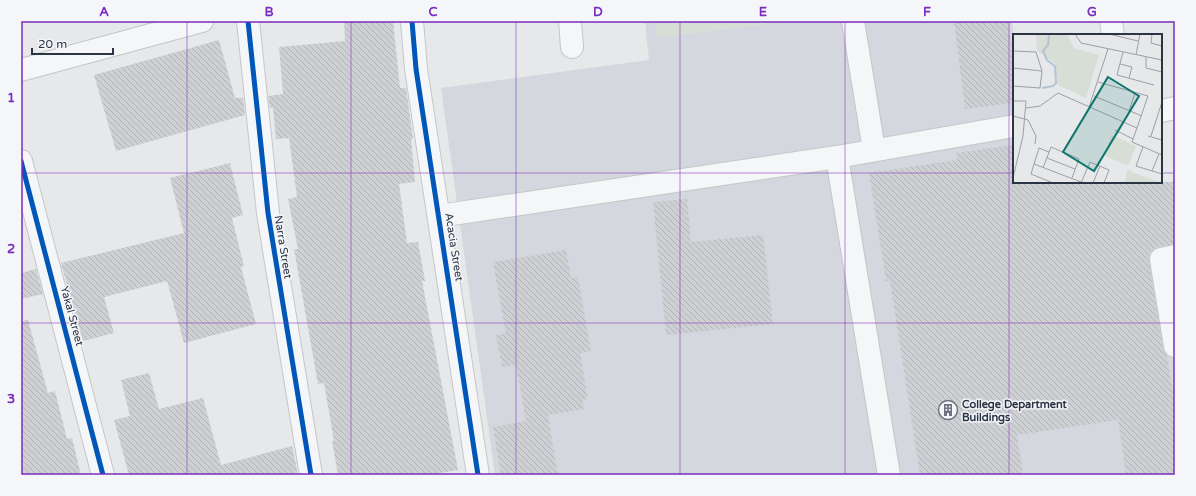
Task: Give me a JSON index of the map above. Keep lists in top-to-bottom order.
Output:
{
  "streets": {
    "street": ["Narra Street", "Acacia Street", "Yakal Street"]
  },
  "places": {
    "building": ["College Department Buildings"]
  },
  "scale_bar": "20 m",
  "grid": {
    "columns": [
      "A",
      "B",
      "C",
      "D",
      "E",
      "F",
      "G"
    ],
    "rows": ["1", "2", "3"]
  }
}
